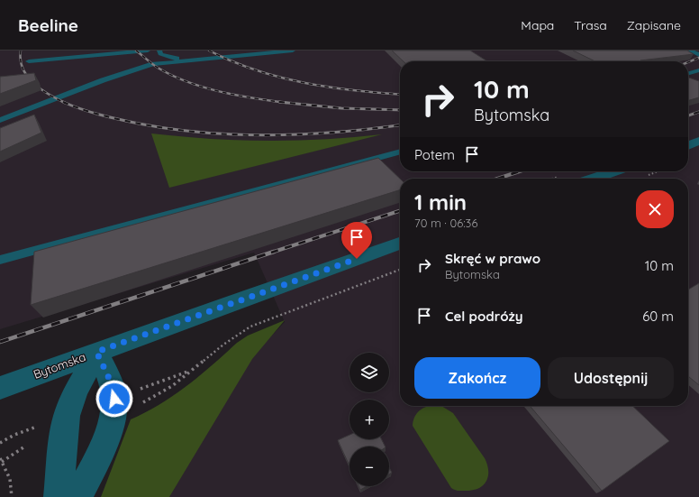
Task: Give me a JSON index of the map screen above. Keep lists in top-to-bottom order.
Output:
{
  "streets": {
    "street": ["Bytomska"]
  },
  "page": {
    "header": "Beeline",
    "nav": ["Mapa", "Trasa", "Zapisane"],
    "turn": ["10 m", "Bytomska"],
    "then": "Potem",
    "heading": ["1 min", "70 m · 06:36"],
    "list": [
      {
        "name": "Skręć w prawo",
        "note": "Bytomska",
        "value": "10 m"
      },
      {
        "name": "Cel podróży",
        "value": "60 m"
      }
    ],
    "buttons": ["Zakończ", "Udostępnij"],
    "map_buttons": ["+", "−"]
  }
}
